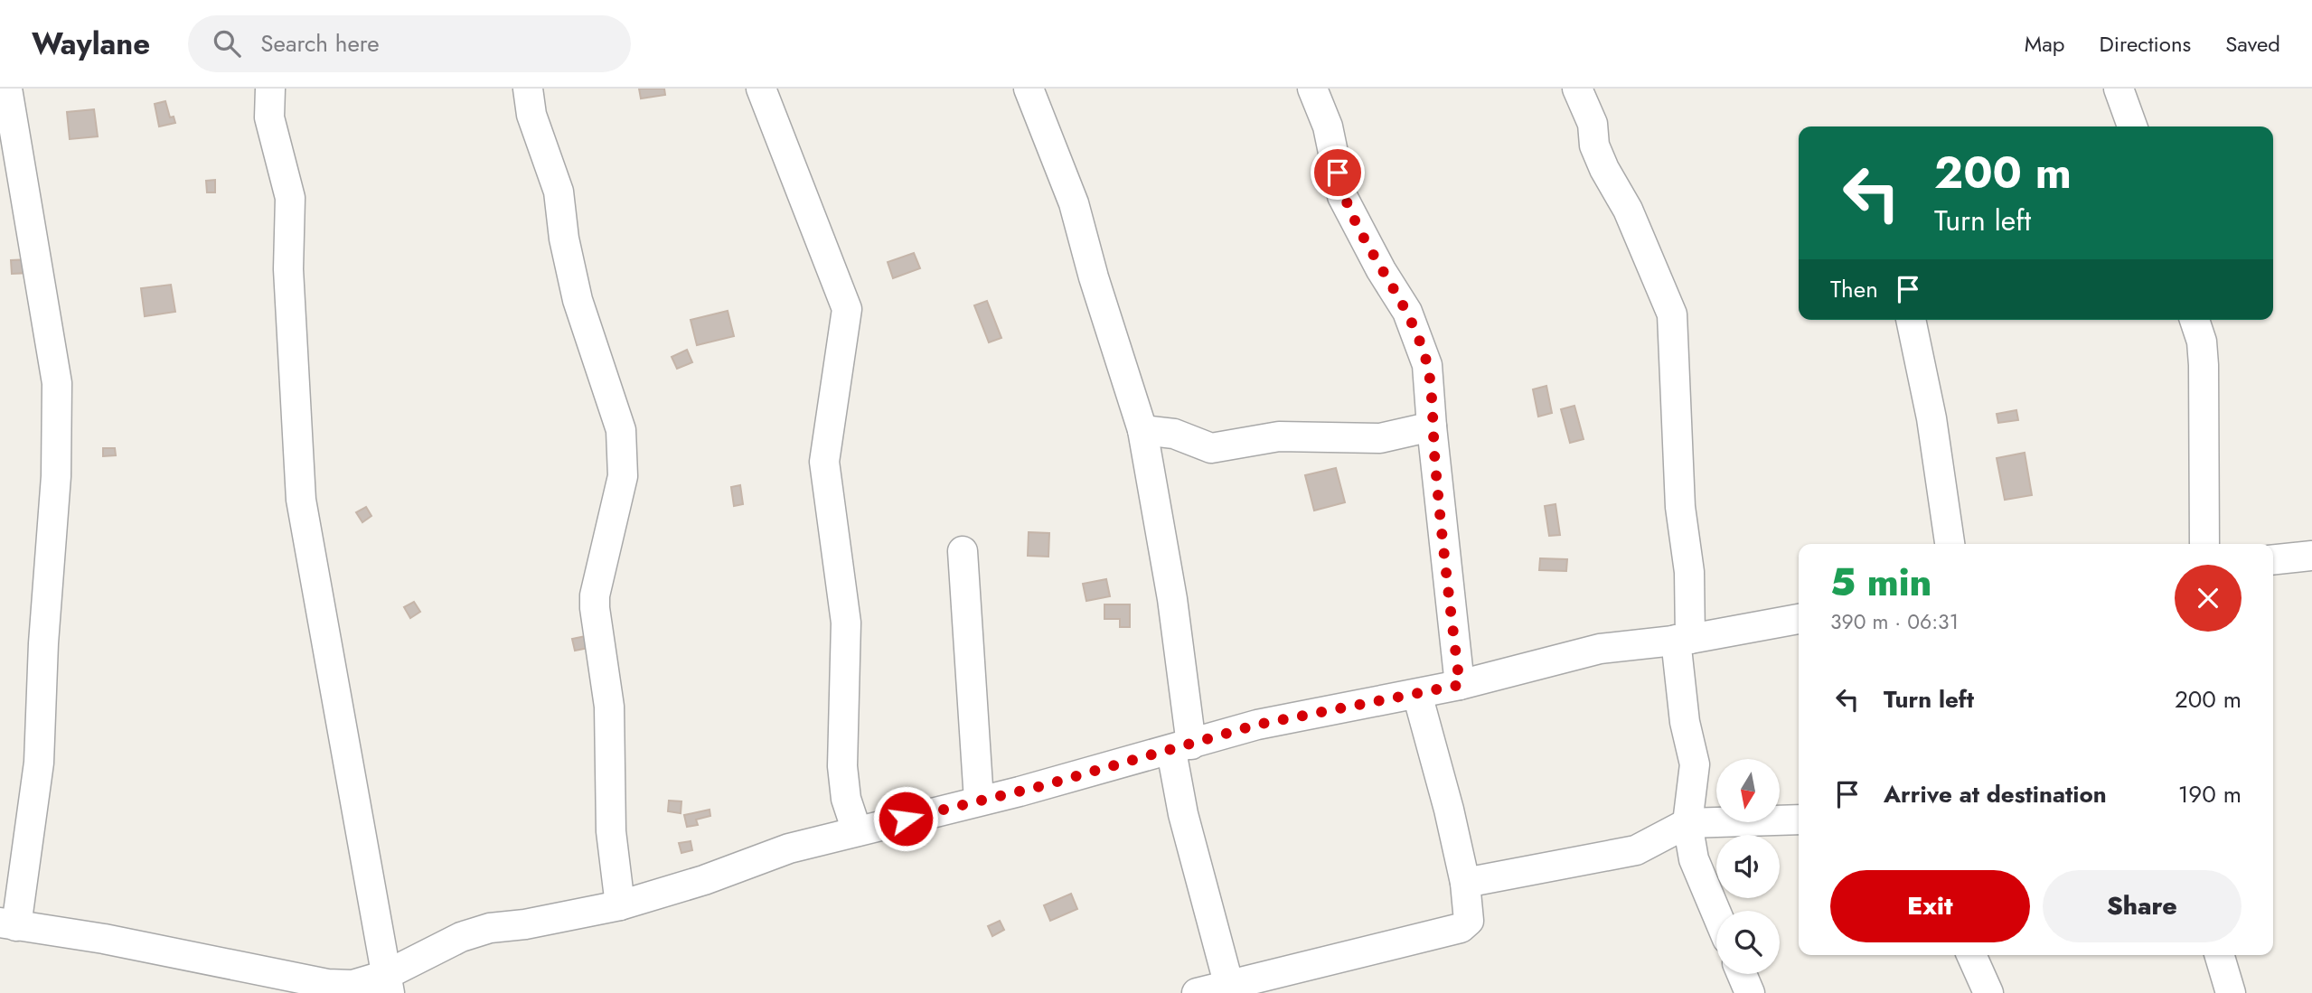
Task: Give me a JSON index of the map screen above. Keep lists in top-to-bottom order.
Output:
{
  "north": "bottom",
  "page": {
    "header": "Waylane",
    "search": "Search here",
    "nav": ["Map", "Directions", "Saved"],
    "turn": ["200 m", "Turn left"],
    "then": "Then",
    "heading": ["5 min", "390 m · 06:31"],
    "list": [
      {
        "name": "Turn left",
        "value": "200 m"
      },
      {
        "name": "Arrive at destination",
        "value": "190 m"
      }
    ],
    "buttons": ["Exit", "Share"]
  }
}
